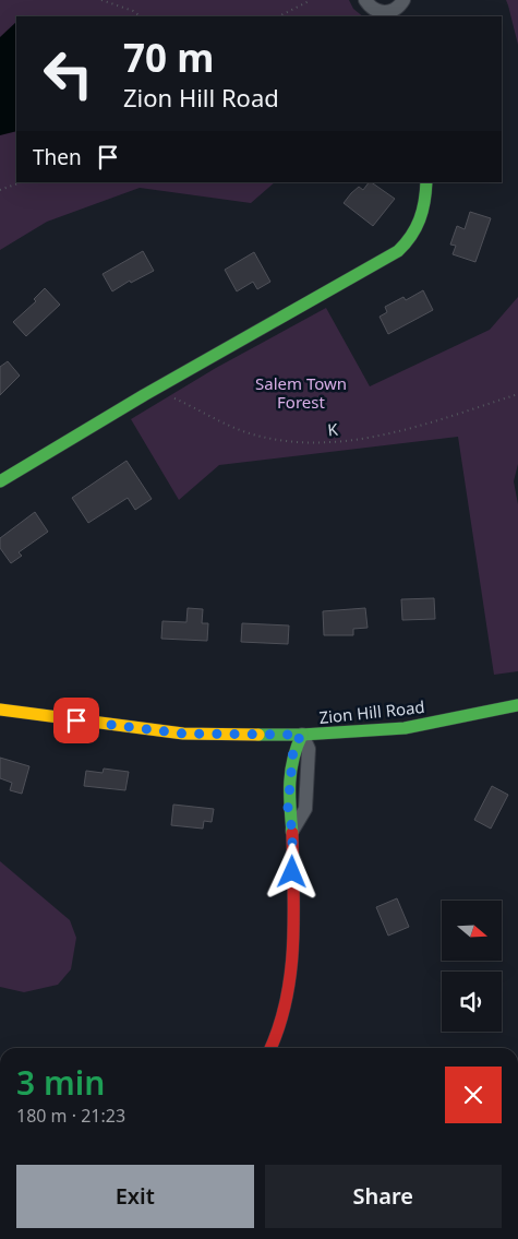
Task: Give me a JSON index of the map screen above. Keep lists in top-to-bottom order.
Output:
{
  "streets": {
    "street": ["Zion Hill Road"],
    "path": ["K"]
  },
  "parks": ["Salem Town Forest"],
  "north": "right",
  "page": {
    "turn": ["70 m", "Zion Hill Road"],
    "then": "Then",
    "heading": ["3 min", "180 m · 21:23"],
    "buttons": ["Exit", "Share"]
  }
}
